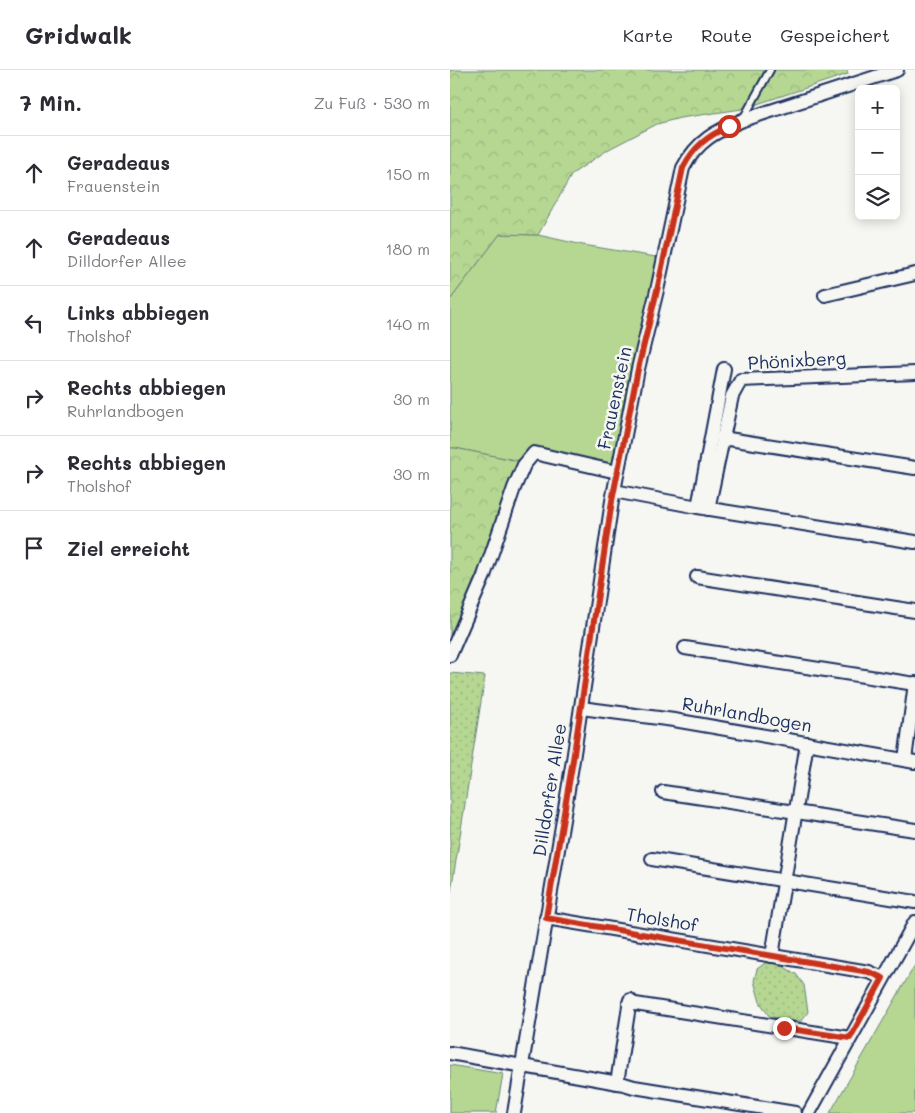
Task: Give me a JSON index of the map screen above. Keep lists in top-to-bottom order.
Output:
{
  "streets": {
    "street": [
      "Phönixberg",
      "Frauenstein",
      "Ruhrlandbogen",
      "Dilldorfer Allee",
      "Tholshof"
    ]
  },
  "crossings": [
    ["Frauenstein", "Dilldorfer Allee"],
    ["Ruhrlandbogen", "Dilldorfer Allee"],
    ["Dilldorfer Allee", "Tholshof"]
  ],
  "page": {
    "header": "Gridwalk",
    "nav": ["Karte", "Route", "Gespeichert"],
    "heading": ["7 Min.", "Zu Fuß · 530 m"],
    "map_buttons": ["+", "−"],
    "list": [
      ["Geradeaus", "Frauenstein", "150 m"],
      ["Geradeaus", "Dilldorfer Allee", "180 m"],
      ["Links abbiegen", "Tholshof", "140 m"],
      ["Rechts abbiegen", "Ruhrlandbogen", "30 m"],
      ["Rechts abbiegen", "Tholshof", "30 m"],
      "Ziel erreicht"
    ]
  }
}
